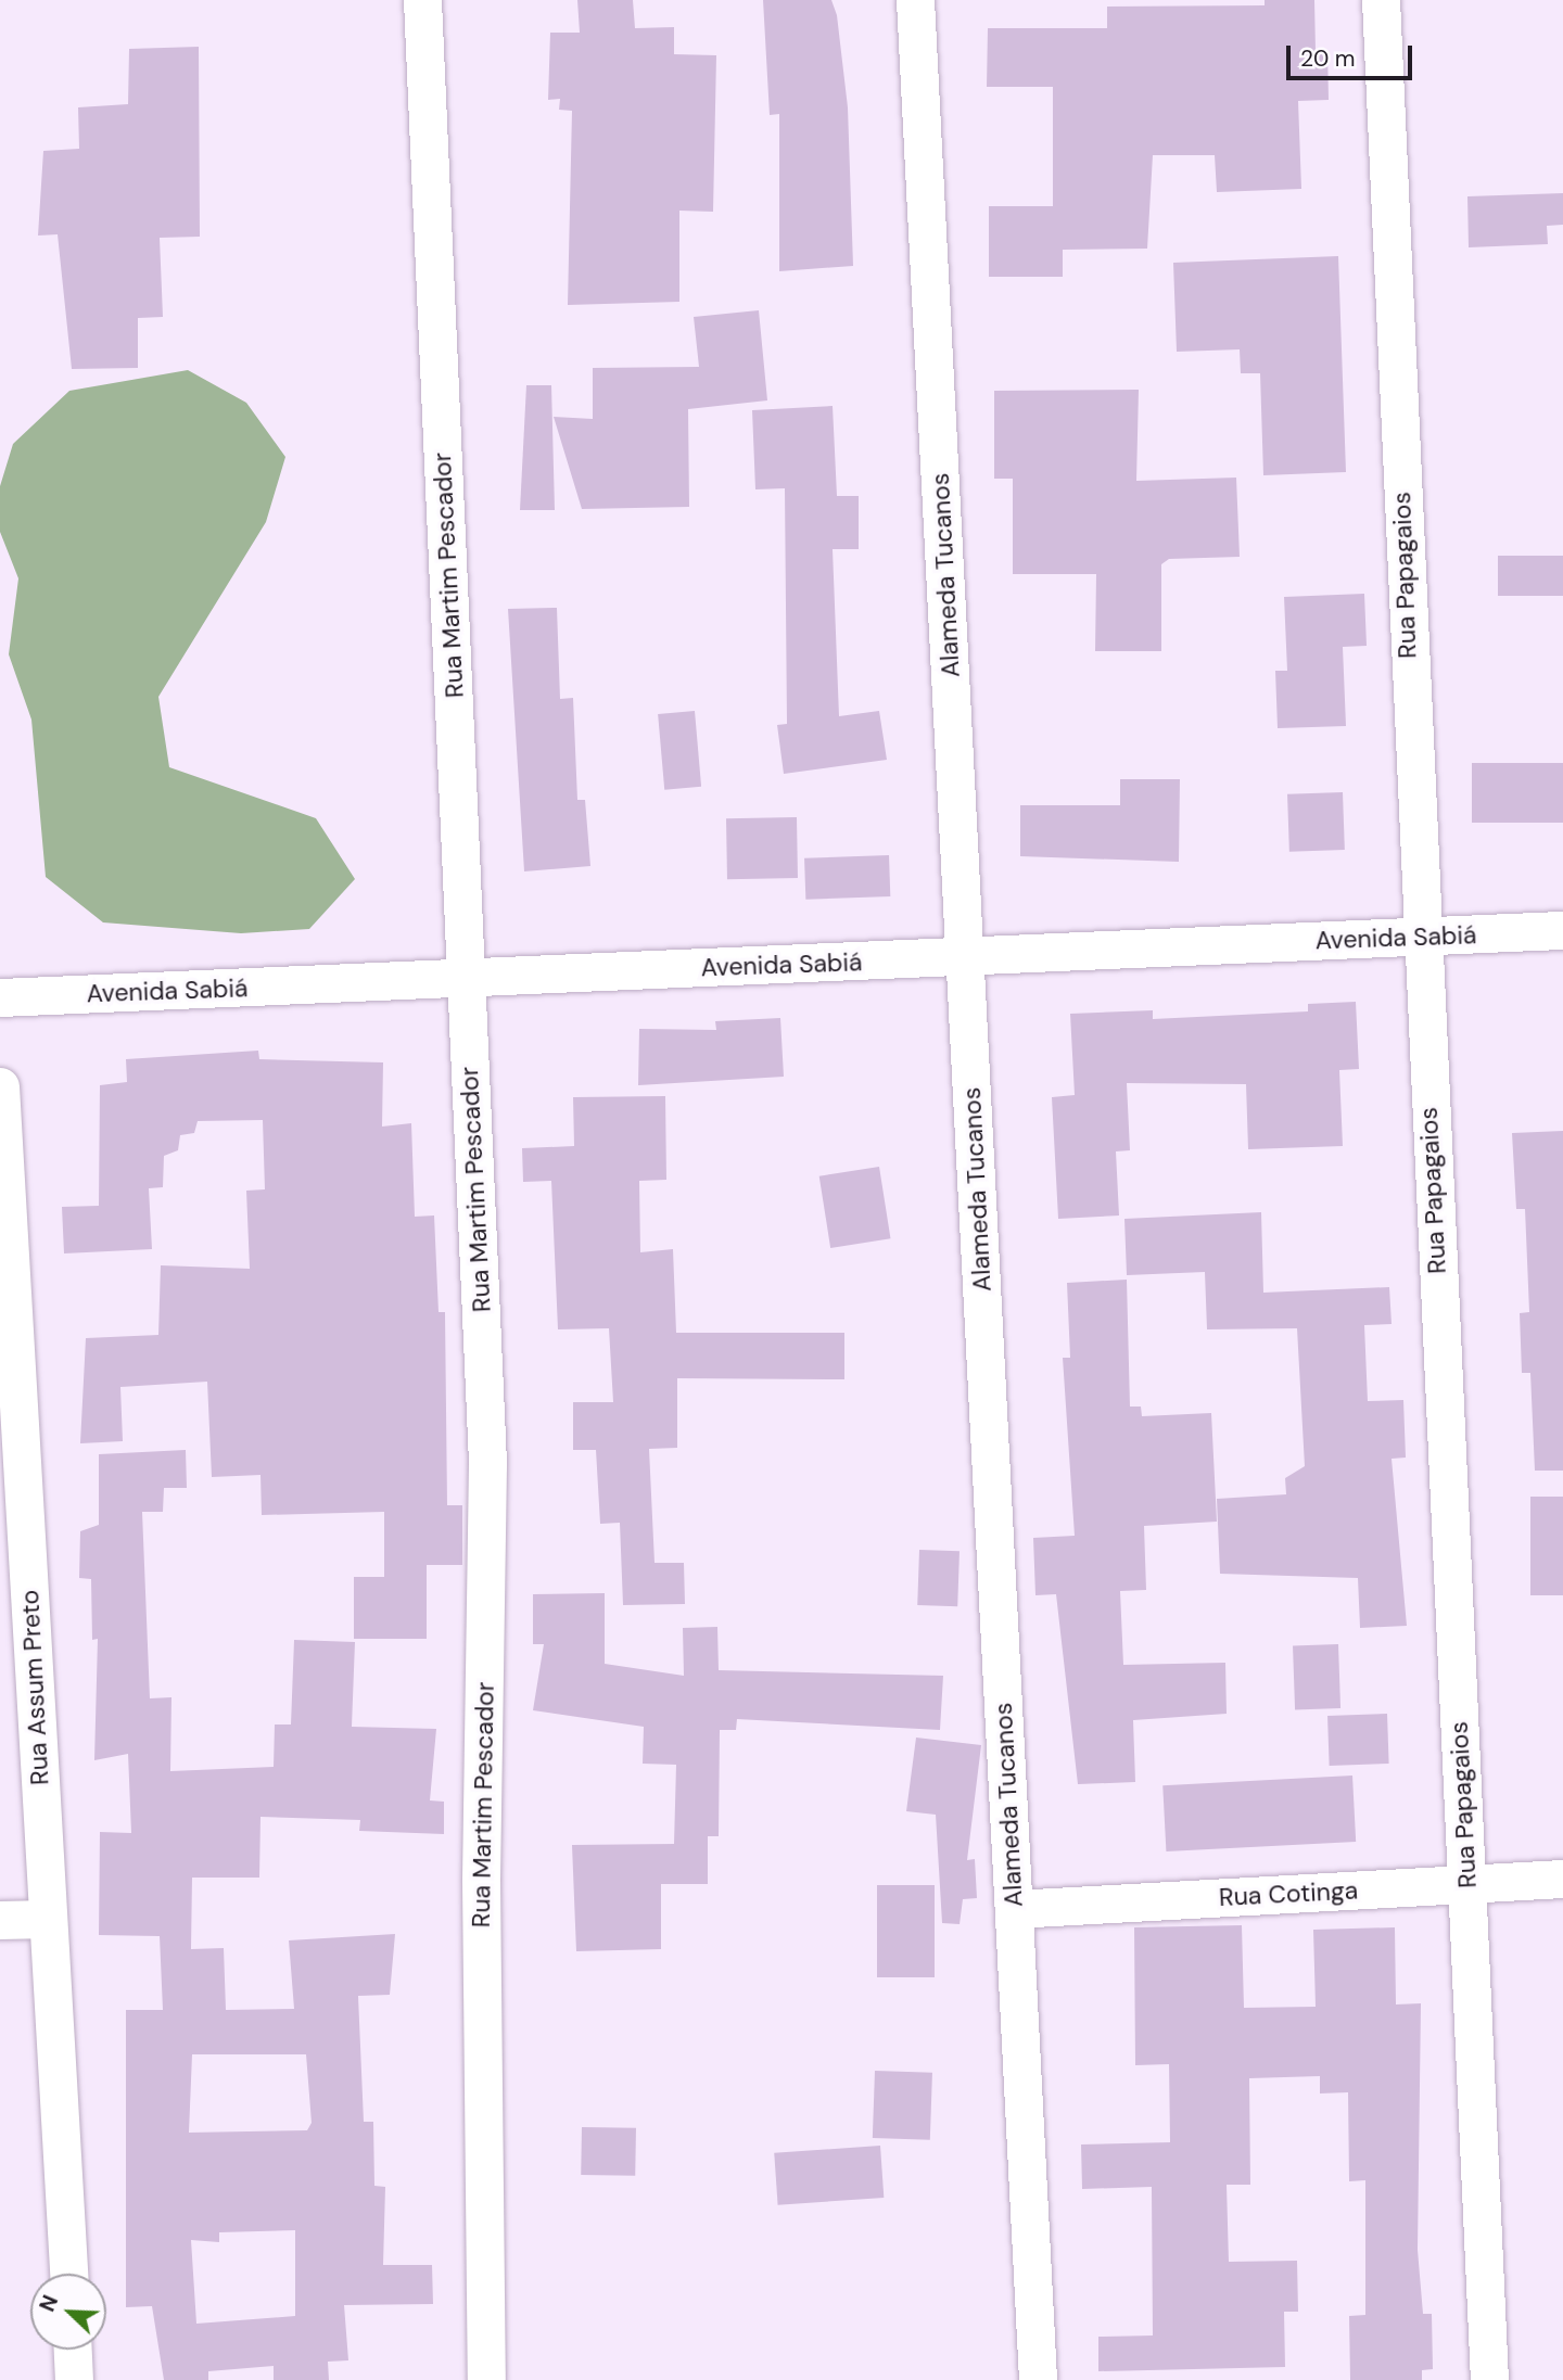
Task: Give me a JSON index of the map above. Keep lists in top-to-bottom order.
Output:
{
  "streets": {
    "street": [
      "Rua Martim Pescador",
      "Alameda Tucanos",
      "Rua Papagaios",
      "Avenida Sabiá",
      "Rua Assum Preto",
      "Rua Cotinga"
    ]
  },
  "crossings": [
    ["Rua Martim Pescador", "Avenida Sabiá"],
    ["Alameda Tucanos", "Avenida Sabiá"],
    ["Alameda Tucanos", "Rua Cotinga"],
    ["Rua Papagaios", "Avenida Sabiá"],
    ["Rua Papagaios", "Rua Cotinga"]
  ],
  "scale_bar": "20 m",
  "north": "top left"
}
